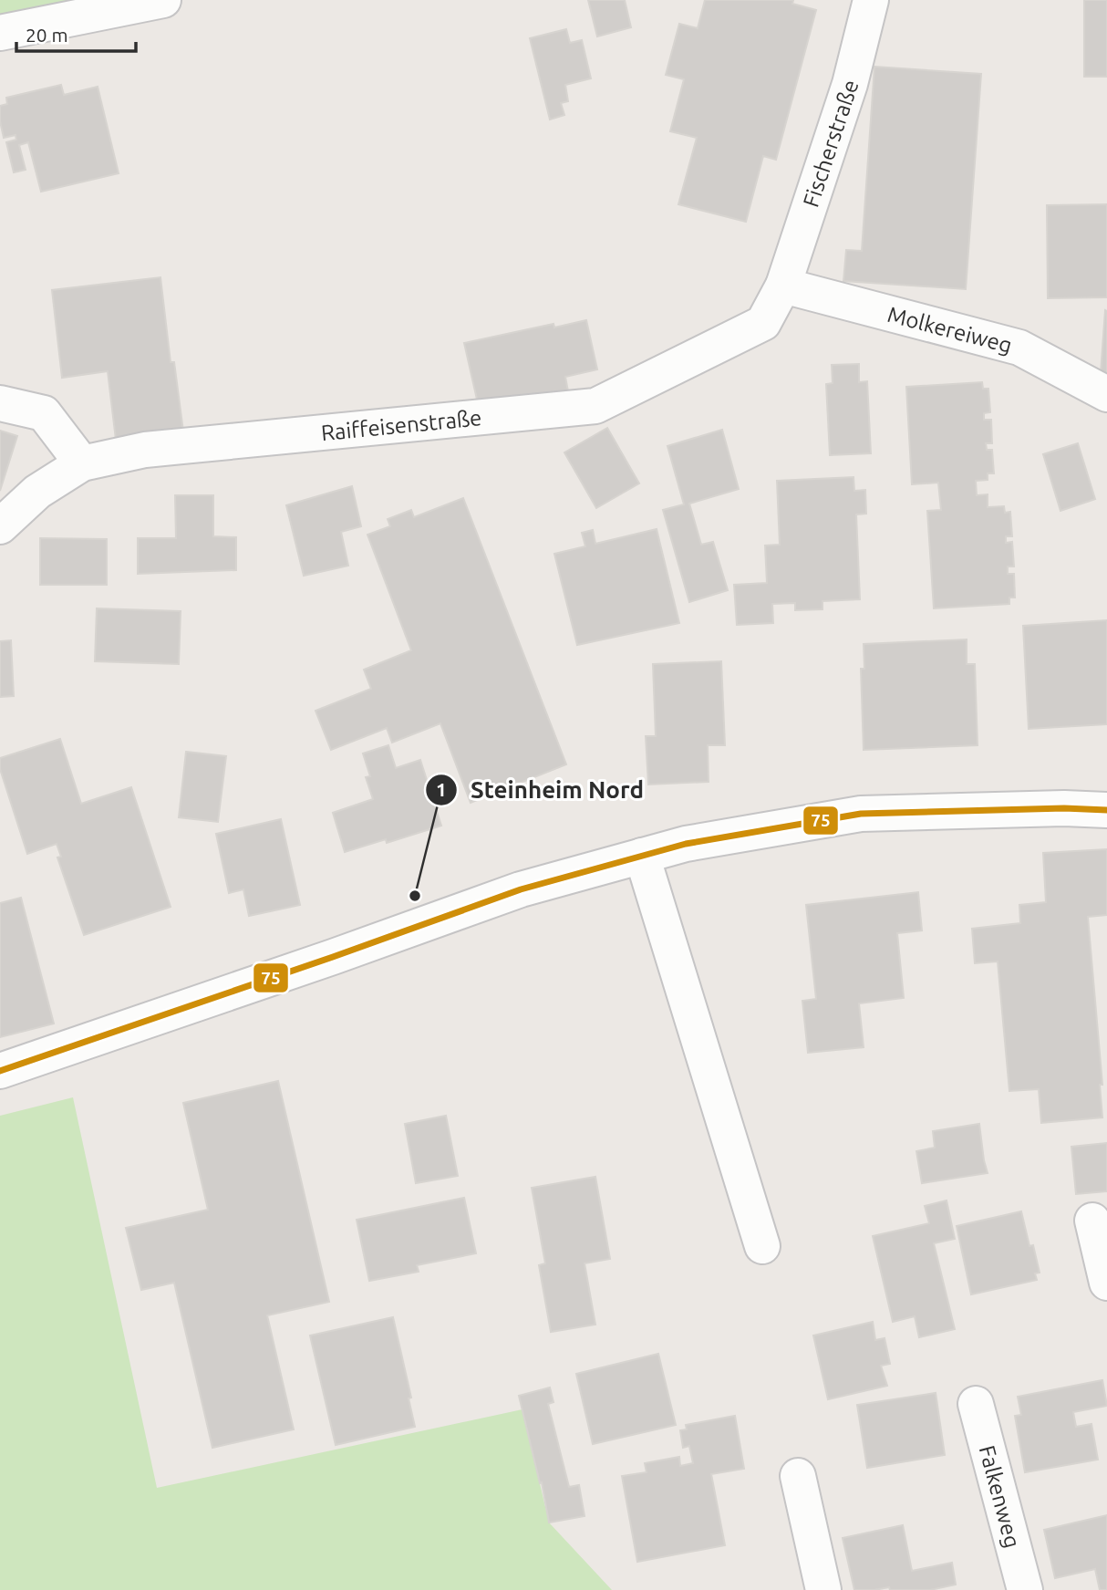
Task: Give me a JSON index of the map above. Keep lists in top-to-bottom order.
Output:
{
  "streets": {
    "street": [
      "Fischerstraße",
      "Molkereiweg",
      "Raiffeisenstraße",
      "Falkenweg"
    ]
  },
  "crossings": [
    ["Fischerstraße", "Molkereiweg"],
    ["Fischerstraße", "Raiffeisenstraße"],
    ["Molkereiweg", "Raiffeisenstraße"]
  ],
  "places": ["Steinheim Nord"],
  "lines": ["transit line 75"],
  "scale_bar": "20 m"
}
